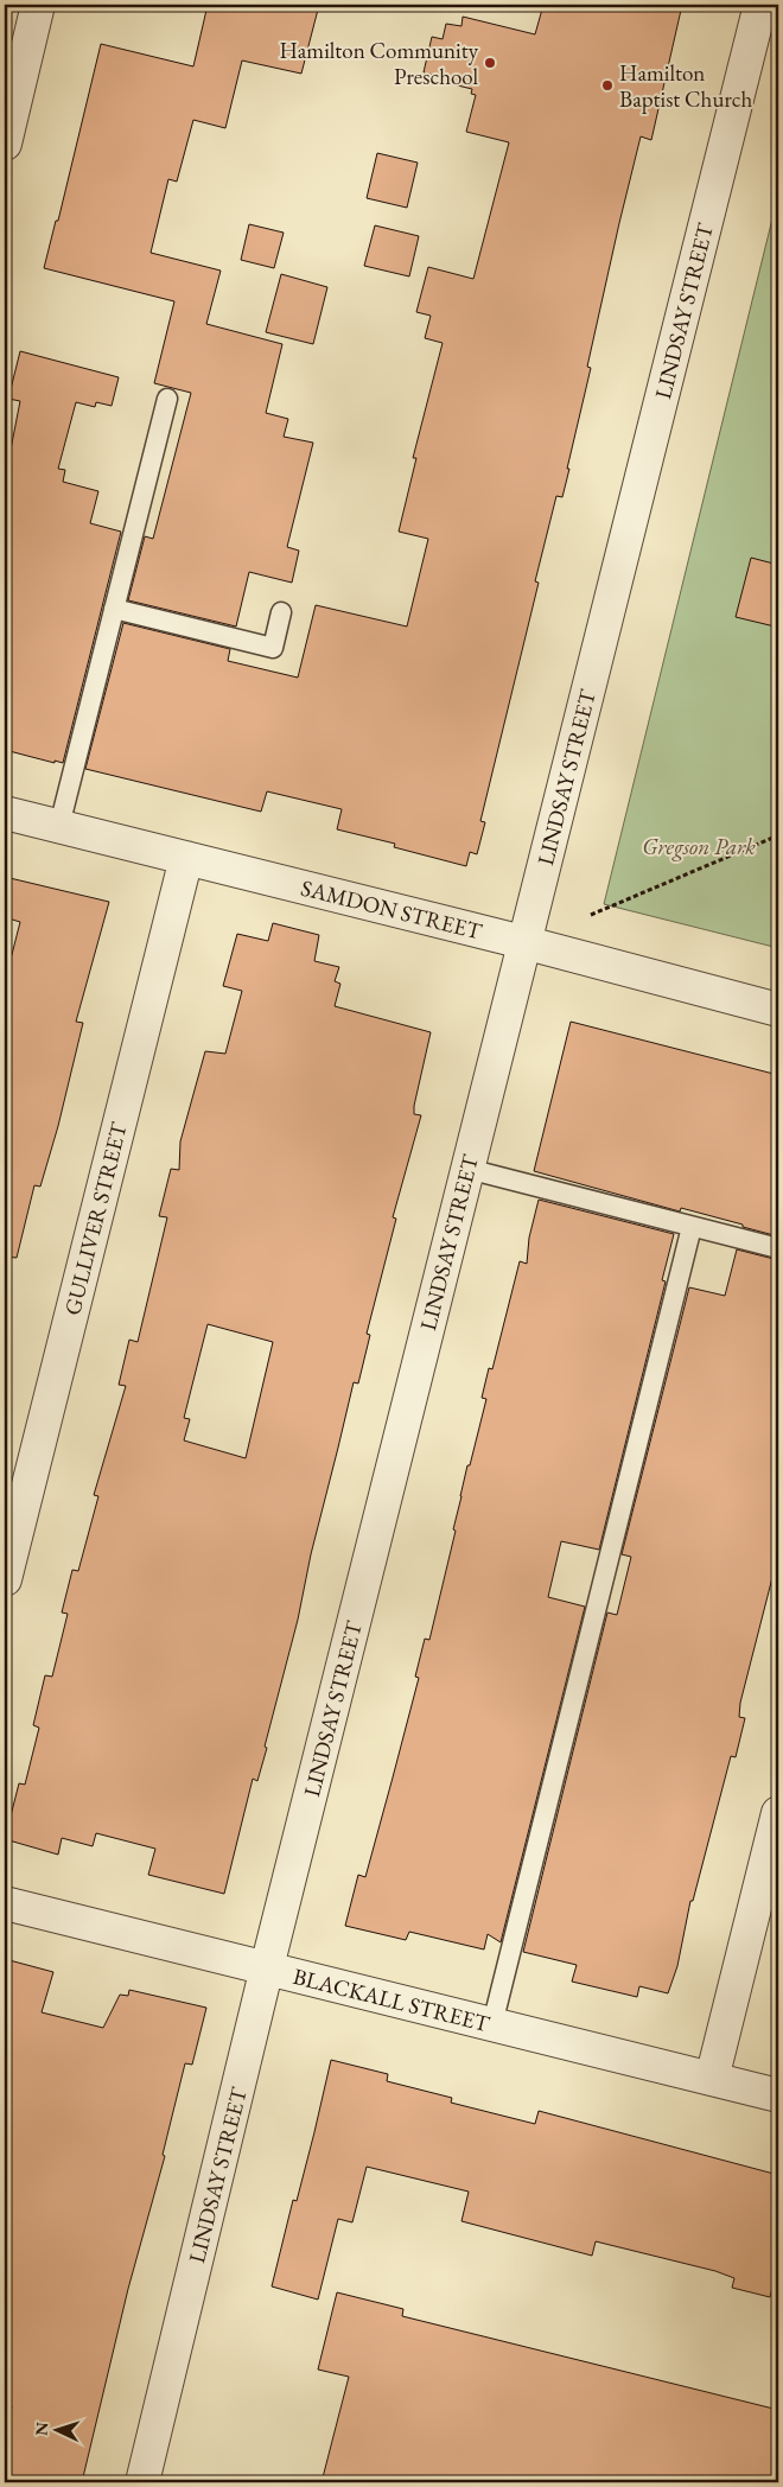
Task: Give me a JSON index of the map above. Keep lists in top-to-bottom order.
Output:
{
  "streets": {
    "street": [
      "LINDSAY STREET",
      "SAMDON STREET",
      "GULLIVER STREET",
      "BLACKALL STREET"
    ]
  },
  "crossings": [
    ["LINDSAY STREET", "SAMDON STREET"],
    ["LINDSAY STREET", "BLACKALL STREET"],
    ["SAMDON STREET", "GULLIVER STREET"]
  ],
  "parks": ["Gregson Park"],
  "places": ["Hamilton Community Preschool", "Hamilton Baptist Church"],
  "north": "left"
}
